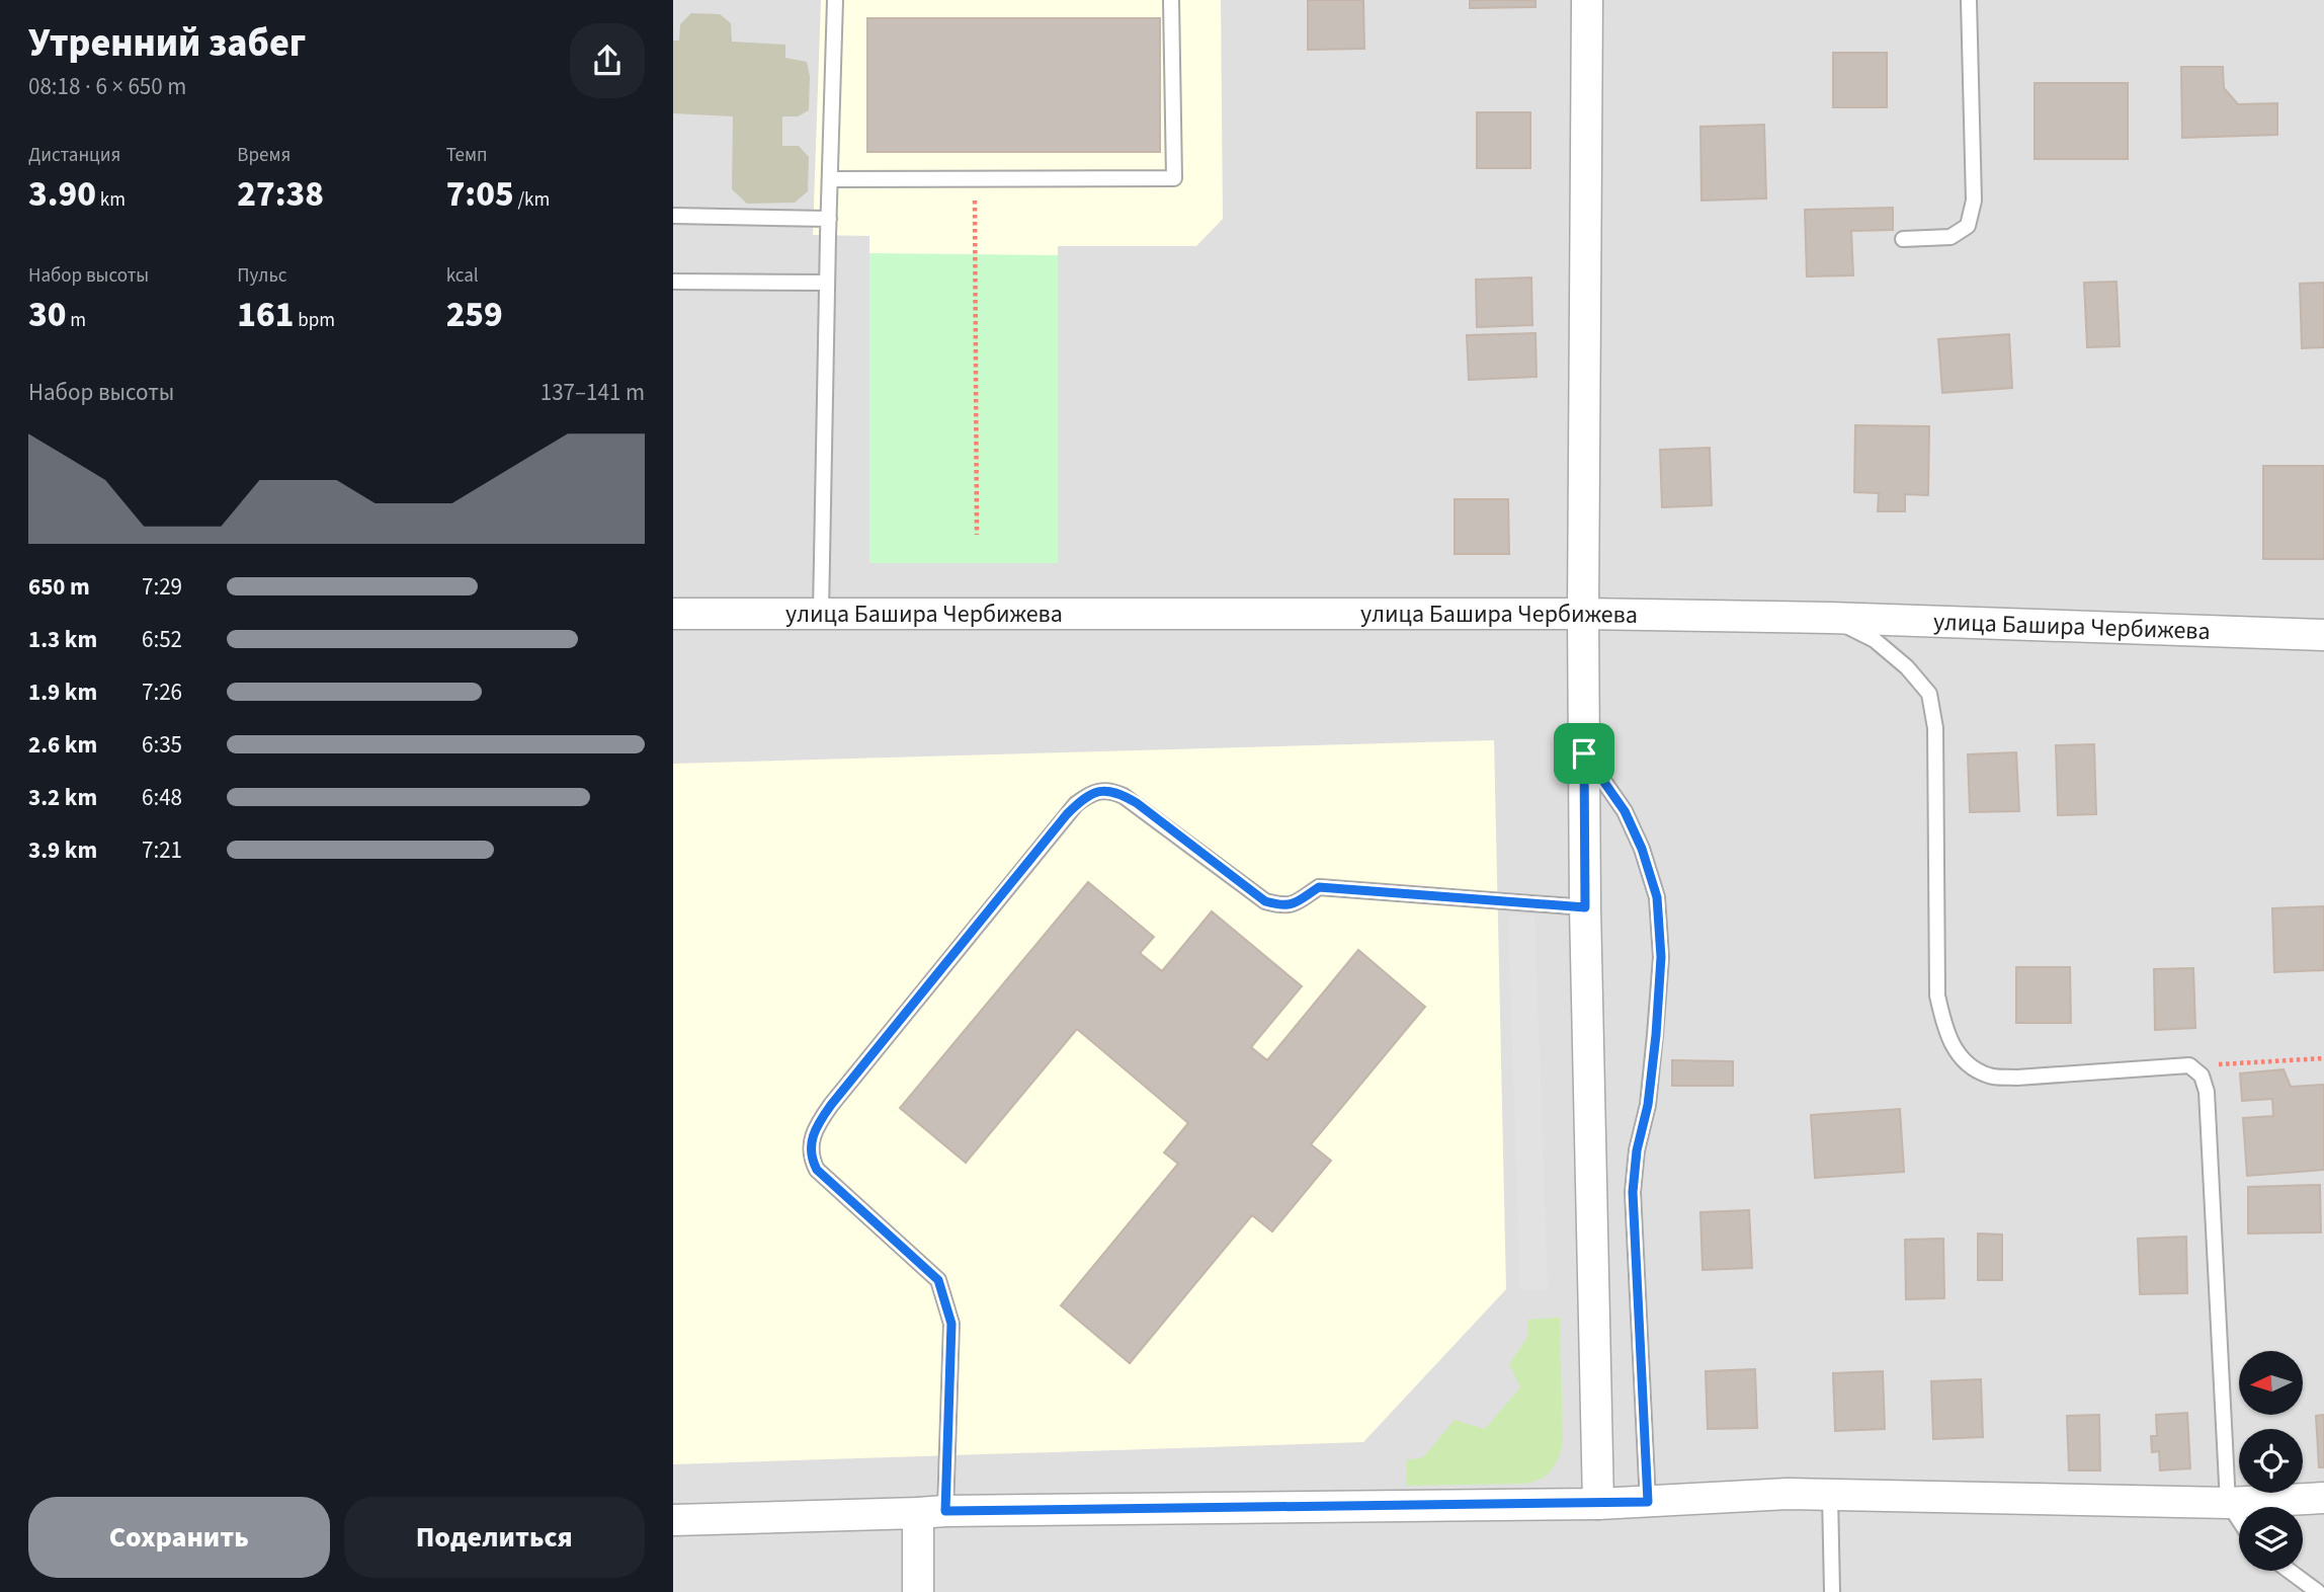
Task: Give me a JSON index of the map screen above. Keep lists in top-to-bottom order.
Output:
{
  "streets": {
    "street": ["улица Башира Чербижева"]
  },
  "north": "left",
  "page": {
    "heading": ["Утренний забег", "08:18 · 6 × 650 m"],
    "stats": [
      ["Дистанция", "3.90 km"],
      ["Время", "27:38"],
      ["Темп", "7:05 /km"],
      ["Набор высоты", "30 m"],
      ["Пульс", "161 bpm"],
      ["kcal", "259"]
    ],
    "chart": ["Набор высоты", "137–141 m"],
    "list": [
      {
        "name": "650 m",
        "note": "7:29"
      },
      {
        "name": "1.3 km",
        "note": "6:52"
      },
      {
        "name": "1.9 km",
        "note": "7:26"
      },
      {
        "name": "2.6 km",
        "note": "6:35"
      },
      {
        "name": "3.2 km",
        "note": "6:48"
      },
      {
        "name": "3.9 km",
        "note": "7:21"
      }
    ],
    "buttons": ["Сохранить", "Поделиться"]
  }
}
